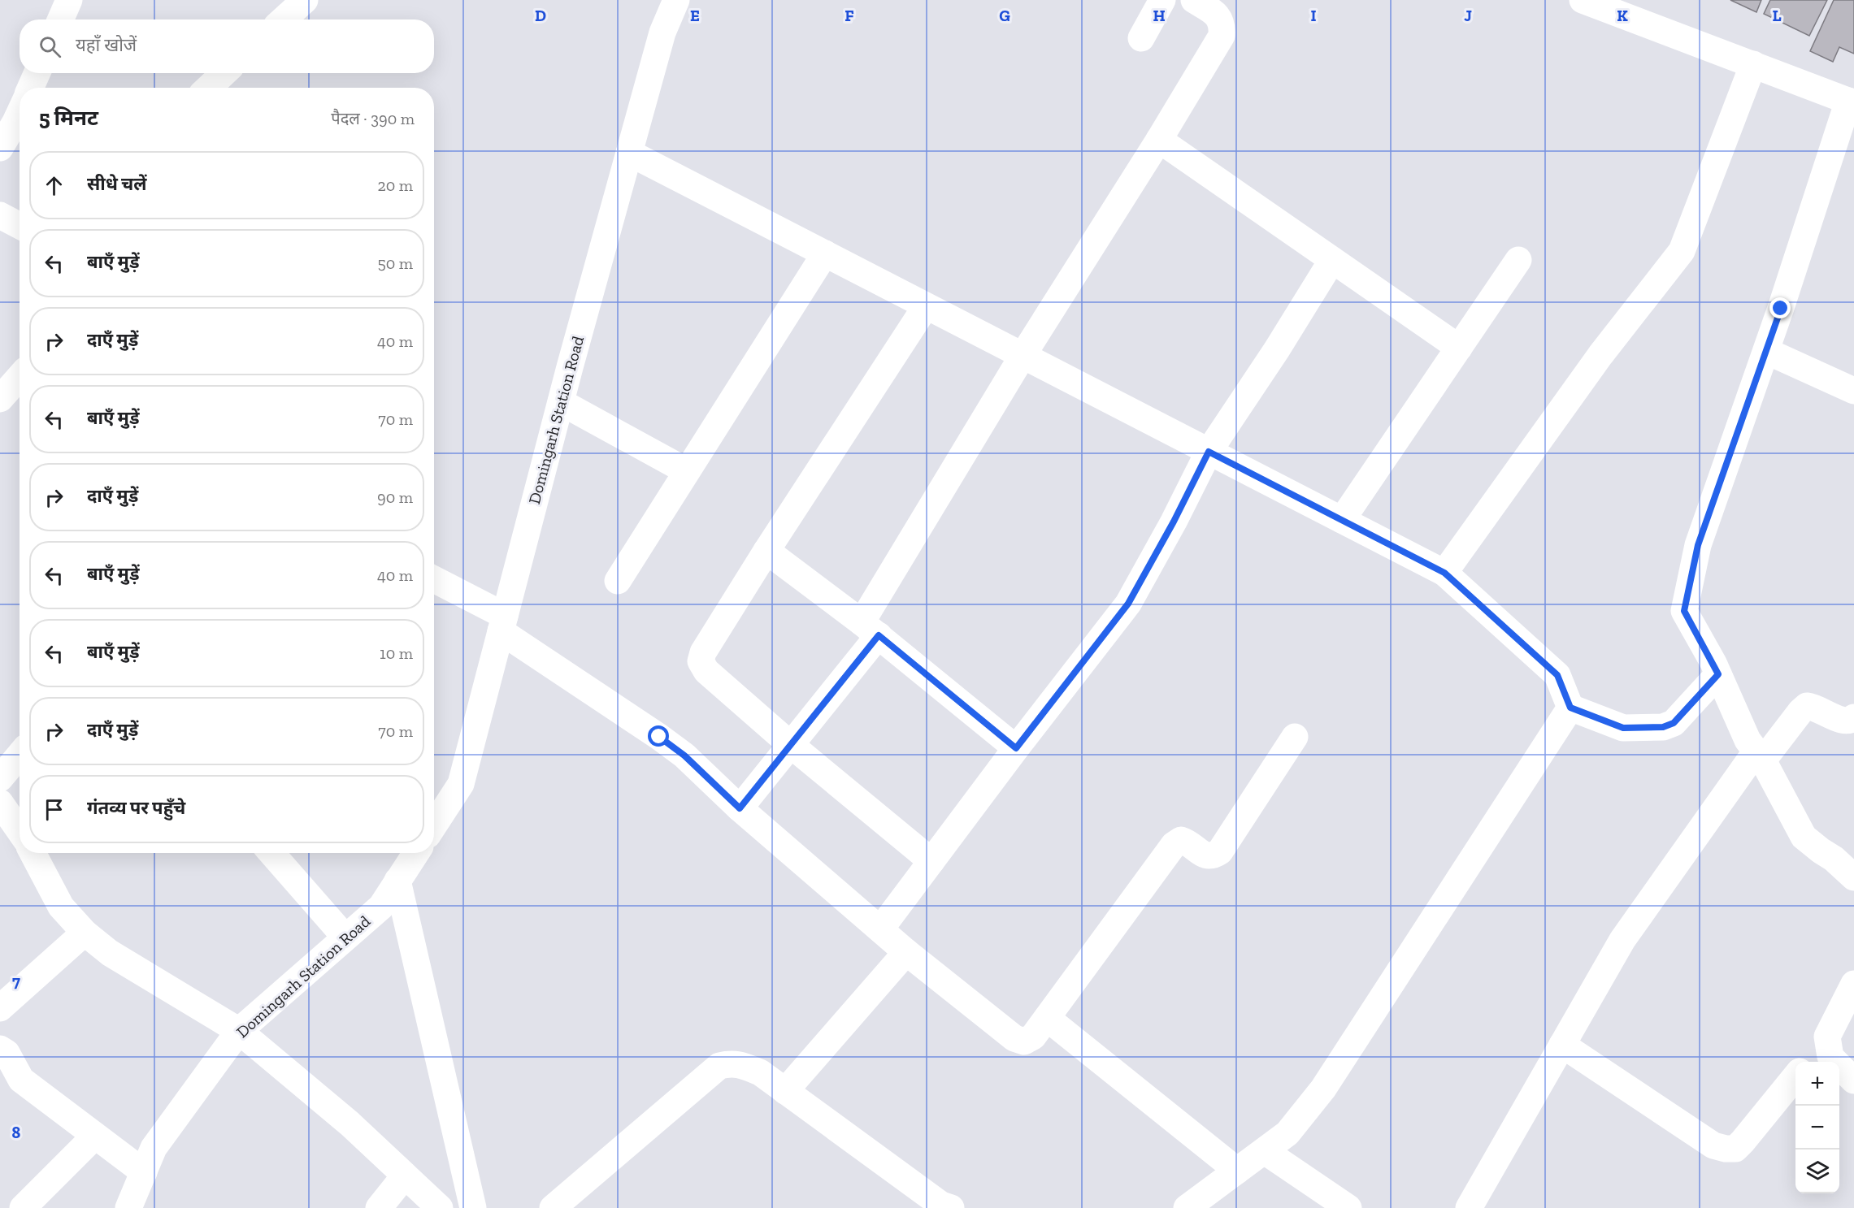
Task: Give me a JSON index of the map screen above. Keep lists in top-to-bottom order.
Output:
{
  "streets": {
    "street": ["Domingarh Station Road"]
  },
  "page": {
    "search": "यहाँ खोजें",
    "heading": ["5 मिनट", "पैदल · 390 m"],
    "list": [
      ["सीधे चलें", "20 m"],
      ["बाएँ मुड़ें", "50 m"],
      ["दाएँ मुड़ें", "40 m"],
      ["बाएँ मुड़ें", "70 m"],
      ["दाएँ मुड़ें", "90 m"],
      ["बाएँ मुड़ें", "40 m"],
      ["बाएँ मुड़ें", "10 m"],
      ["दाएँ मुड़ें", "70 m"],
      "गंतव्य पर पहुँचे"
    ],
    "map_buttons": ["+", "−"]
  },
  "grid": {
    "columns": [
      "D",
      "E",
      "F",
      "G",
      "H",
      "I",
      "J",
      "K",
      "L"
    ],
    "rows": ["7", "8"]
  }
}
